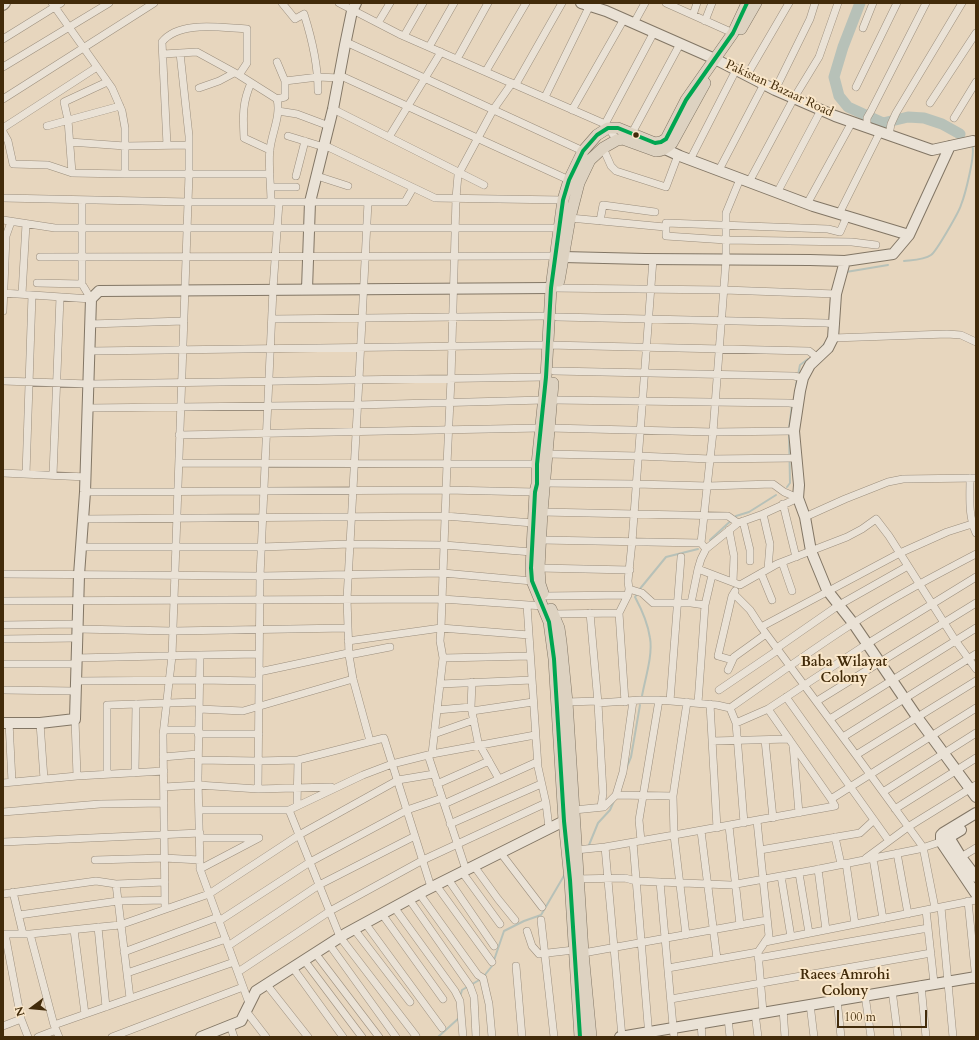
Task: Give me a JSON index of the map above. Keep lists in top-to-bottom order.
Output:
{
  "streets": {
    "street": ["Pakistan Bazaar Road"]
  },
  "districts": ["Baba Wilayat Colony", "Raees Amrohi Colony"],
  "scale_bar": "100 m",
  "north": "left"
}
